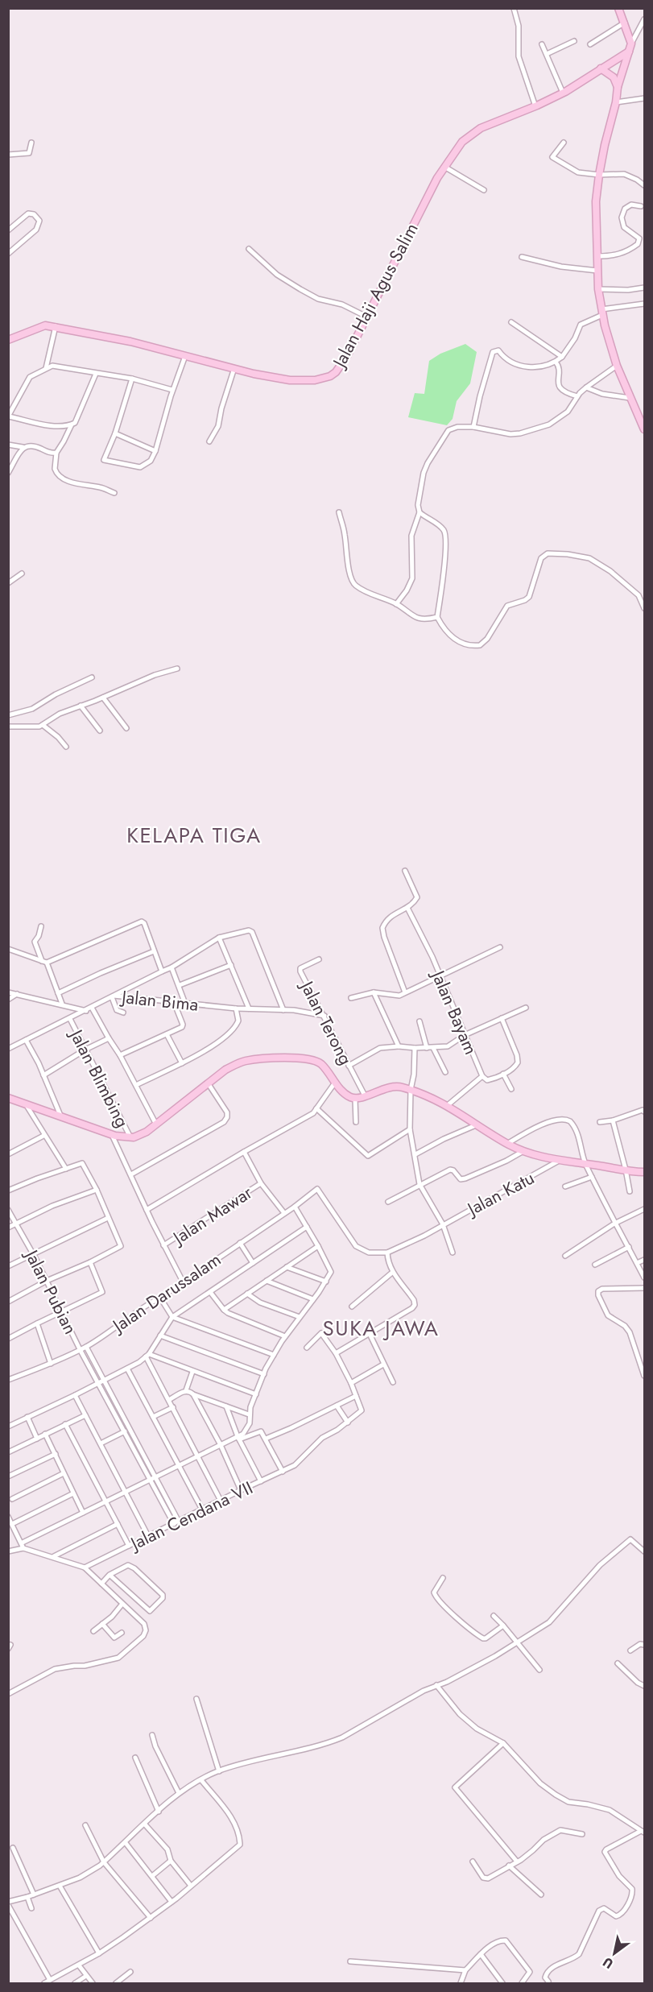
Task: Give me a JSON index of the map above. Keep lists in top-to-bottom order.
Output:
{
  "streets": {
    "street": [
      "Jalan Haji Agus Salim",
      "Jalan Bima",
      "Jalan Bayam",
      "Jalan Terong",
      "Jalan Blimbing",
      "Jalan Katu",
      "Jalan Mawar",
      "Jalan Pubian",
      "Jalan Darussalam",
      "Jalan Cendana VII"
    ]
  },
  "crossings": [
    ["Jalan Bima", "Jalan Terong"],
    ["Jalan Bima", "Jalan Blimbing"],
    ["Jalan Katu", "Jalan Darussalam"],
    ["Jalan Pubian", "Jalan Darussalam"],
    ["Jalan Pubian", "Jalan Cendana VII"]
  ],
  "districts": ["KELAPA TIGA", "SUKA JAWA"],
  "north": "bottom left"
}
